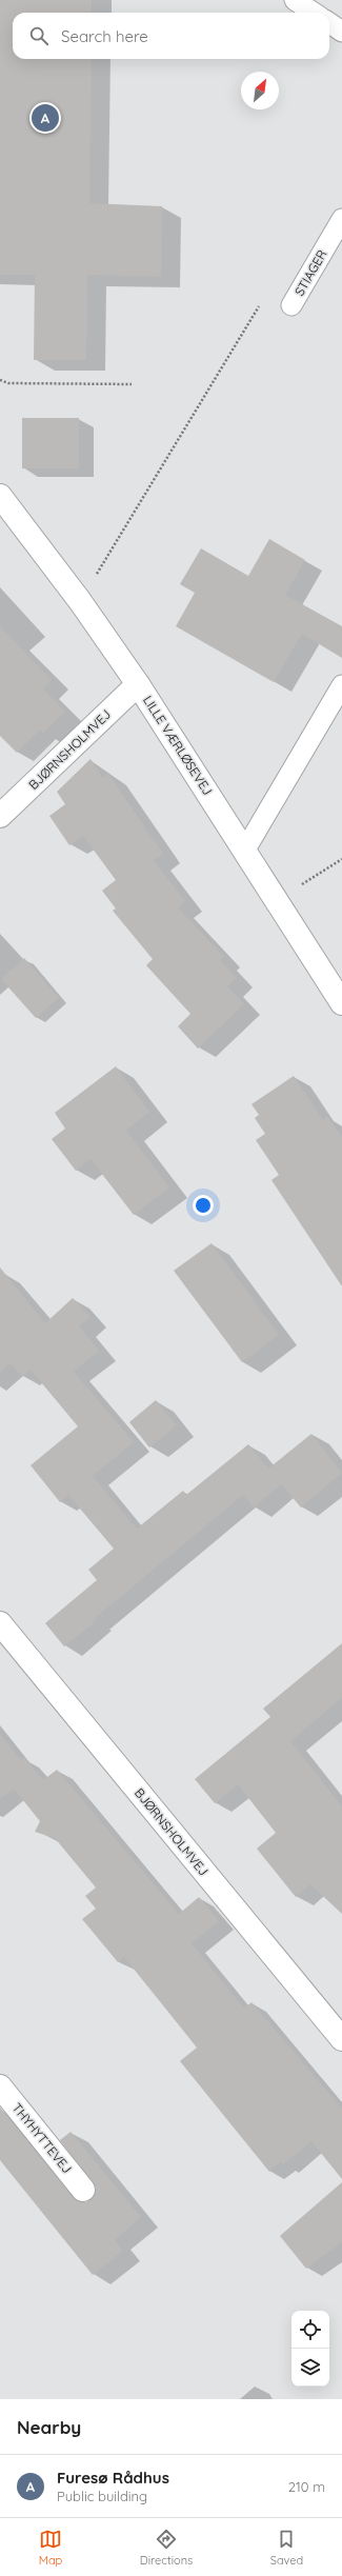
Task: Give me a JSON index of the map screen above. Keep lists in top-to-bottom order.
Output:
{
  "streets": {
    "street": ["LILLE VÆRLØSEVEJ", "BJØRNSHOLMVEJ", "THYHYTTEVEJ"],
    "lane": ["STIAGER"]
  },
  "crossings": [
    ["LILLE VÆRLØSEVEJ", "BJØRNSHOLMVEJ"]
  ],
  "north": "top right",
  "page": {
    "search": "Search here",
    "pins": "A",
    "heading": "Nearby",
    "list": [
      {
        "mark": "A",
        "name": "Furesø Rådhus",
        "note": "Public building",
        "value": "210 m"
      }
    ],
    "nav": ["Map", "Directions", "Saved"]
  }
}
